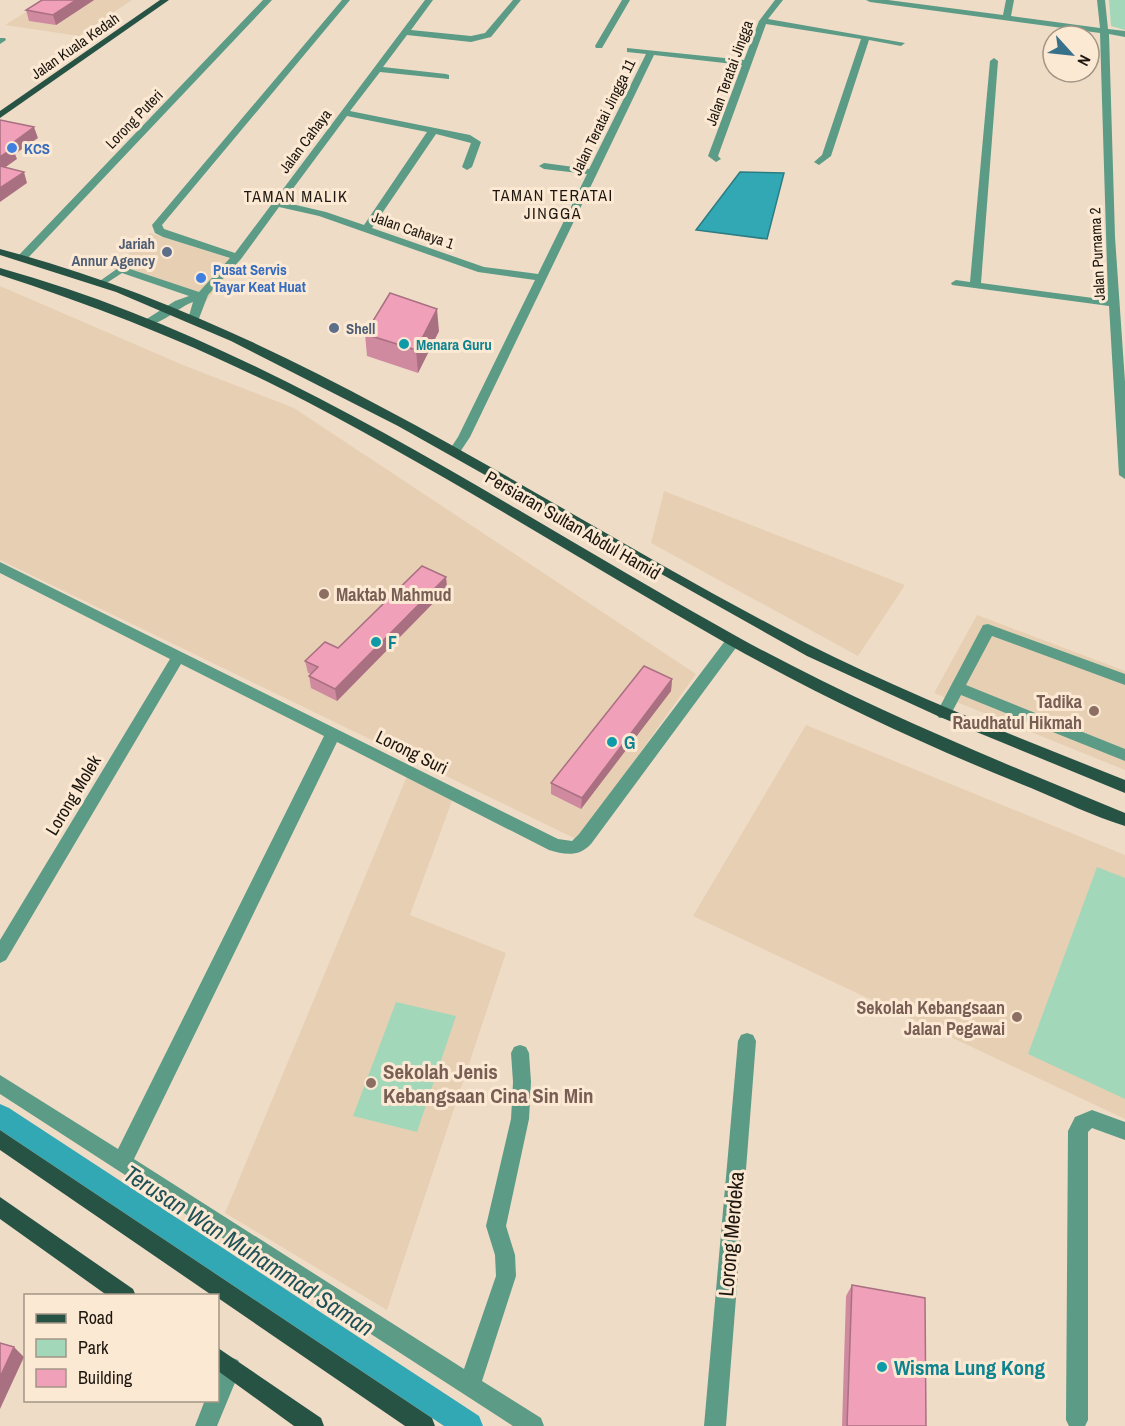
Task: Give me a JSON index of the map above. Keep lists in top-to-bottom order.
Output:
{
  "streets": {
    "main road": ["Jalan Kuala Kedah", "Persiaran Sultan Abdul Hamid"],
    "street": [
      "Jalan Teratai Jingga",
      "Jalan Teratai Jingga 11",
      "Lorong Puteri",
      "Jalan Cahaya",
      "Jalan Cahaya 1",
      "Jalan Purnama 2",
      "Lorong Suri",
      "Lorong Molek",
      "Lorong Merdeka"
    ]
  },
  "crossings": [
    ["Jalan Teratai Jingga 11", "Jalan Cahaya 1"],
    ["Jalan Teratai Jingga 11", "Persiaran Sultan Abdul Hamid"],
    ["Lorong Puteri", "Persiaran Sultan Abdul Hamid"],
    ["Jalan Cahaya", "Jalan Cahaya 1"],
    ["Jalan Cahaya", "Persiaran Sultan Abdul Hamid"],
    ["Persiaran Sultan Abdul Hamid", "Lorong Suri"],
    ["Lorong Suri", "Lorong Molek"]
  ],
  "districts": ["TAMAN TERATAI JINGGA", "TAMAN MALIK"],
  "water": ["Terusan Wan Muhammad Saman"],
  "places": [
    "KCS",
    "Jariah Annur Agency",
    "Pusat Servis Tayar Keat Huat",
    "Shell",
    "Menara Guru",
    "Maktab Mahmud",
    "F",
    "Tadika Raudhatul Hikmah",
    "G",
    "Sekolah Kebangsaan Jalan Pegawai",
    "Sekolah Jenis Kebangsaan Cina Sin Min",
    "Wisma Lung Kong"
  ],
  "legend": ["Road", "Park", "Building"],
  "north": "bottom right"
}
